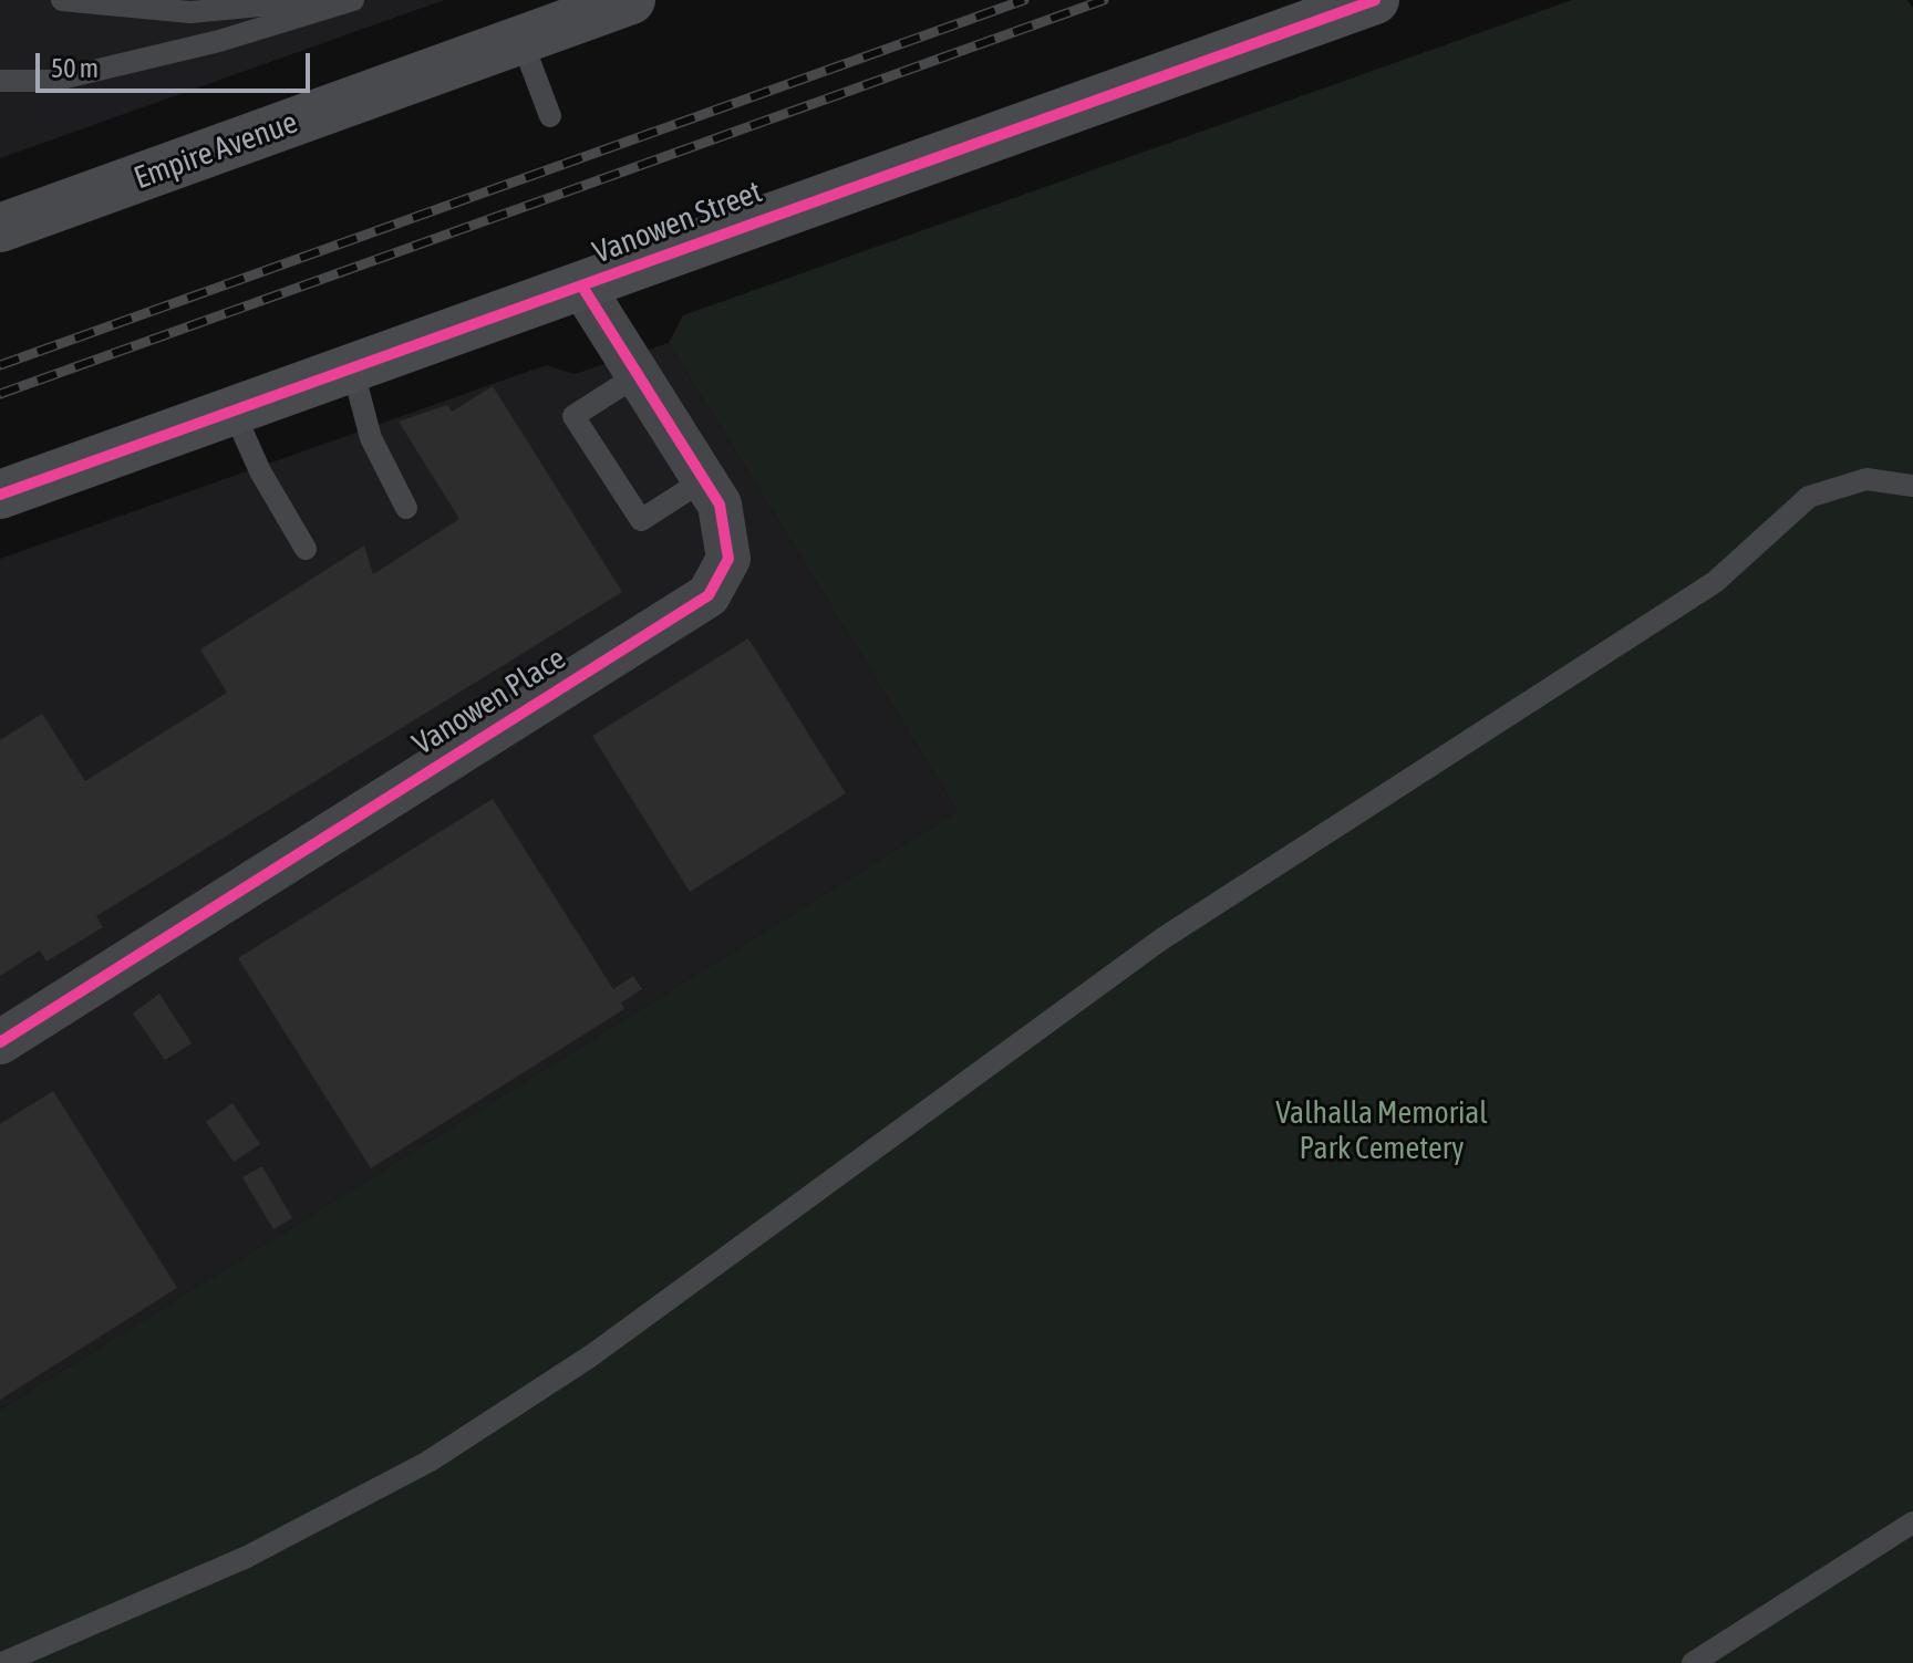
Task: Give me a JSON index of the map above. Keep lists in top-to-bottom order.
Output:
{
  "streets": {
    "main road": ["Empire Avenue", "Vanowen Street"],
    "street": ["Vanowen Place"]
  },
  "crossings": [
    ["Vanowen Street", "Vanowen Place"]
  ],
  "parks": ["Valhalla Memorial Park Cemetery"],
  "scale_bar": "50 m"
}
